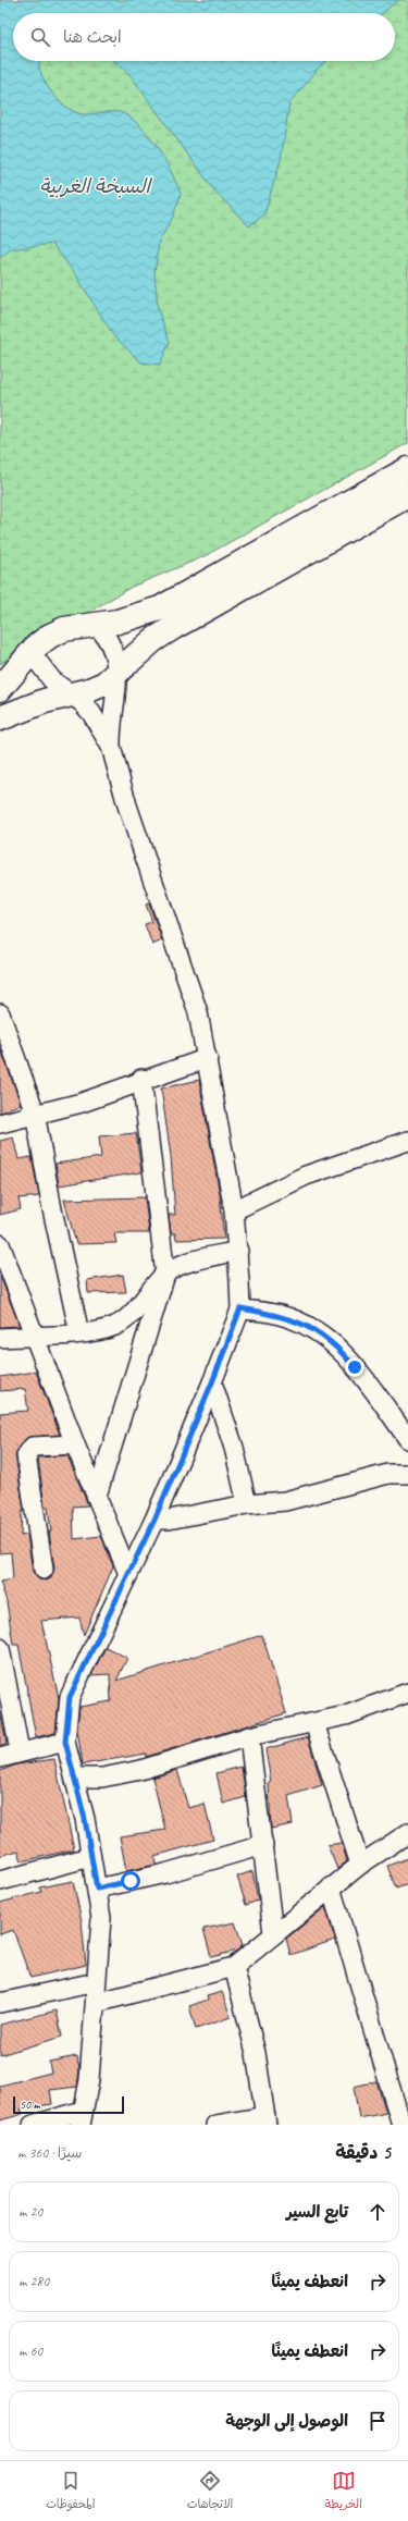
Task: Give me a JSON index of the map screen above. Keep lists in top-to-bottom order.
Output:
{
  "water": ["السبخة الغربية"],
  "scale_bar": "50 m",
  "page": {
    "search": "ابحث هنا",
    "scale": "50 m",
    "heading": ["5 دقيقة", "سيرًا · 360 m"],
    "list": [
      ["تابع السير", "20 m"],
      ["انعطف يمينًا", "280 m"],
      ["انعطف يمينًا", "60 m"],
      "الوصول إلى الوجهة"
    ],
    "nav": ["الخريطة", "الاتجاهات", "المحفوظات"]
  }
}
